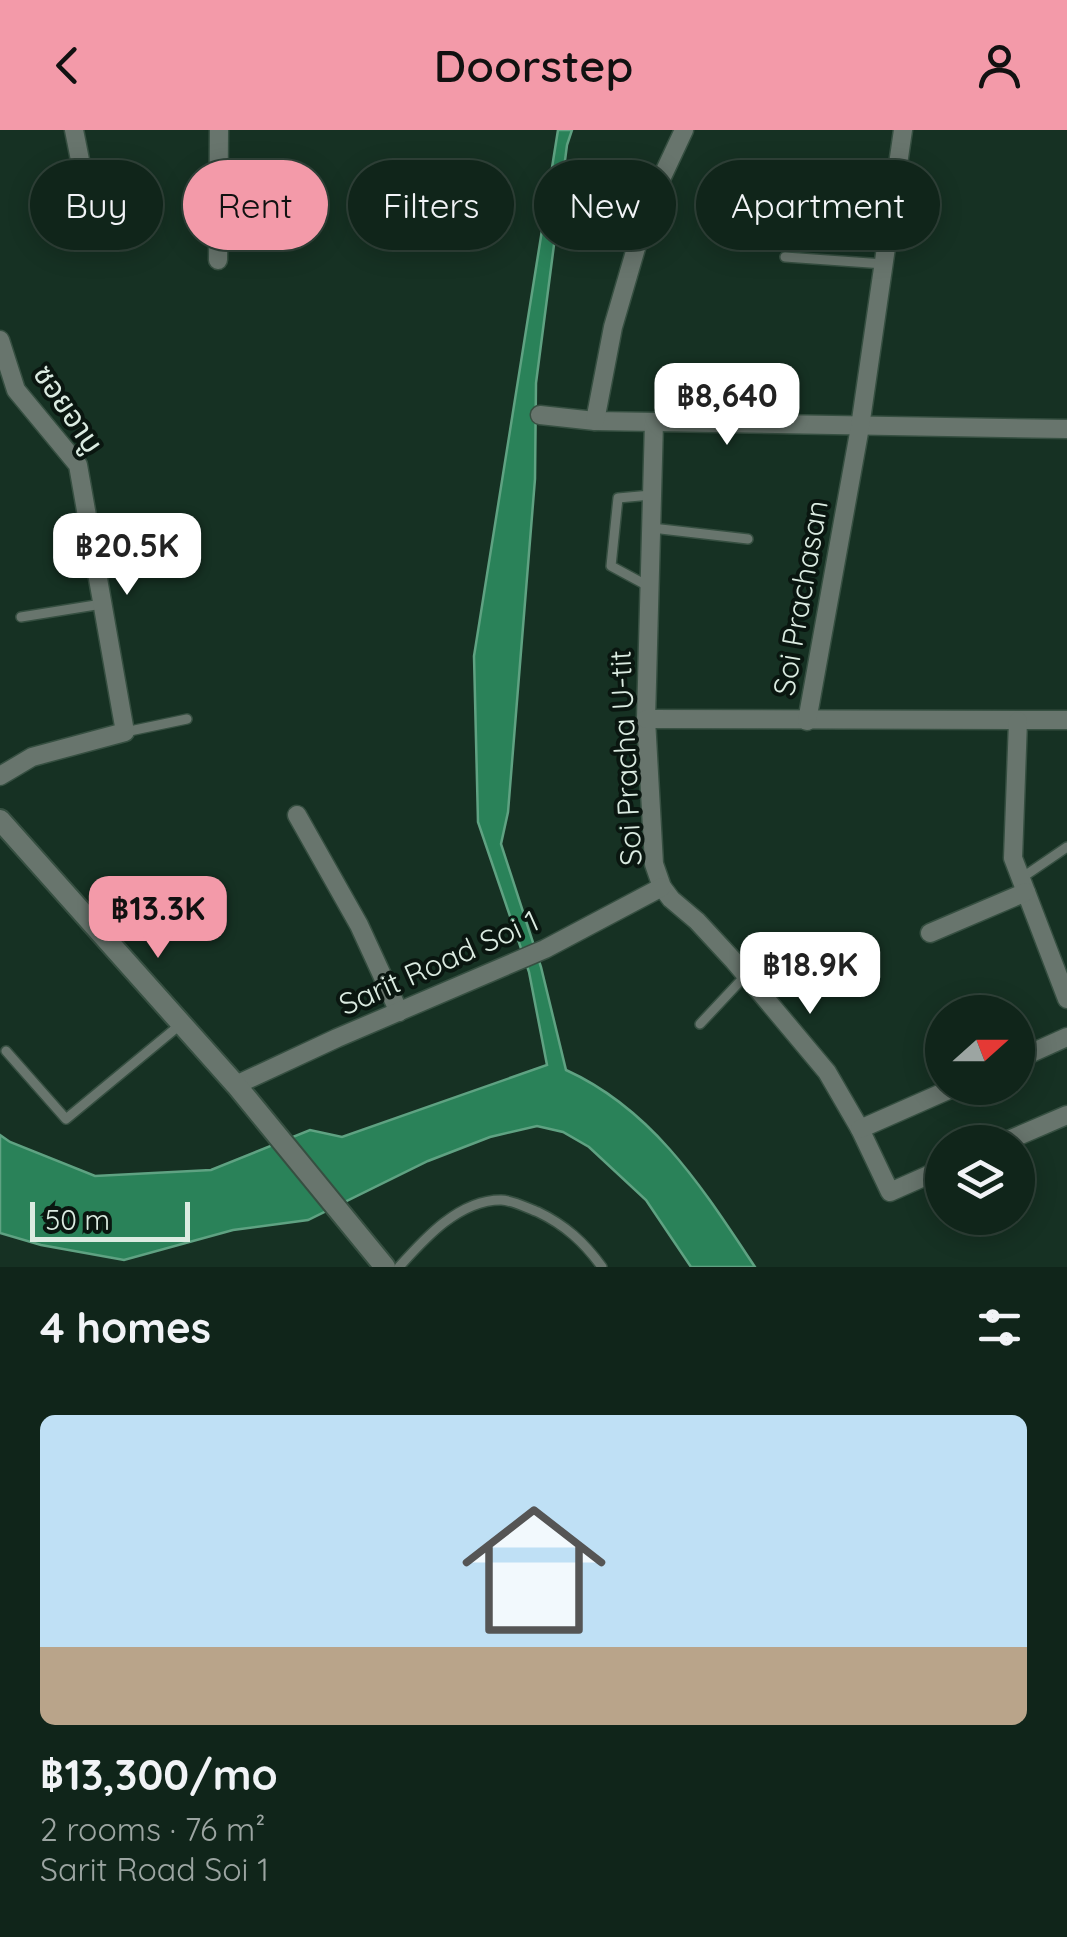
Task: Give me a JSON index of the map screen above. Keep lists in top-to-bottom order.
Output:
{
  "streets": {
    "street": [
      "ซอยอาบู",
      "Soi Prachasan",
      "Soi Pracha U-tit",
      "Sarit Road Soi 1"
    ]
  },
  "crossings": [
    ["Soi Pracha U-tit", "Sarit Road Soi 1"]
  ],
  "scale_bar": "50 m",
  "north": "right",
  "page": {
    "header": "Doorstep",
    "chip": [
      "Buy",
      "Rent",
      "Filters",
      "New",
      "Apartment"
    ],
    "price": [
      "฿8,640",
      "฿20.5K",
      "฿13.3K",
      "฿18.9K"
    ],
    "scale": "50 m",
    "heading": "4 homes",
    "list": [
      {
        "name": "฿13,300/mo",
        "note": "2 rooms · 76 m² · Sarit Road Soi 1"
      }
    ]
  }
}
